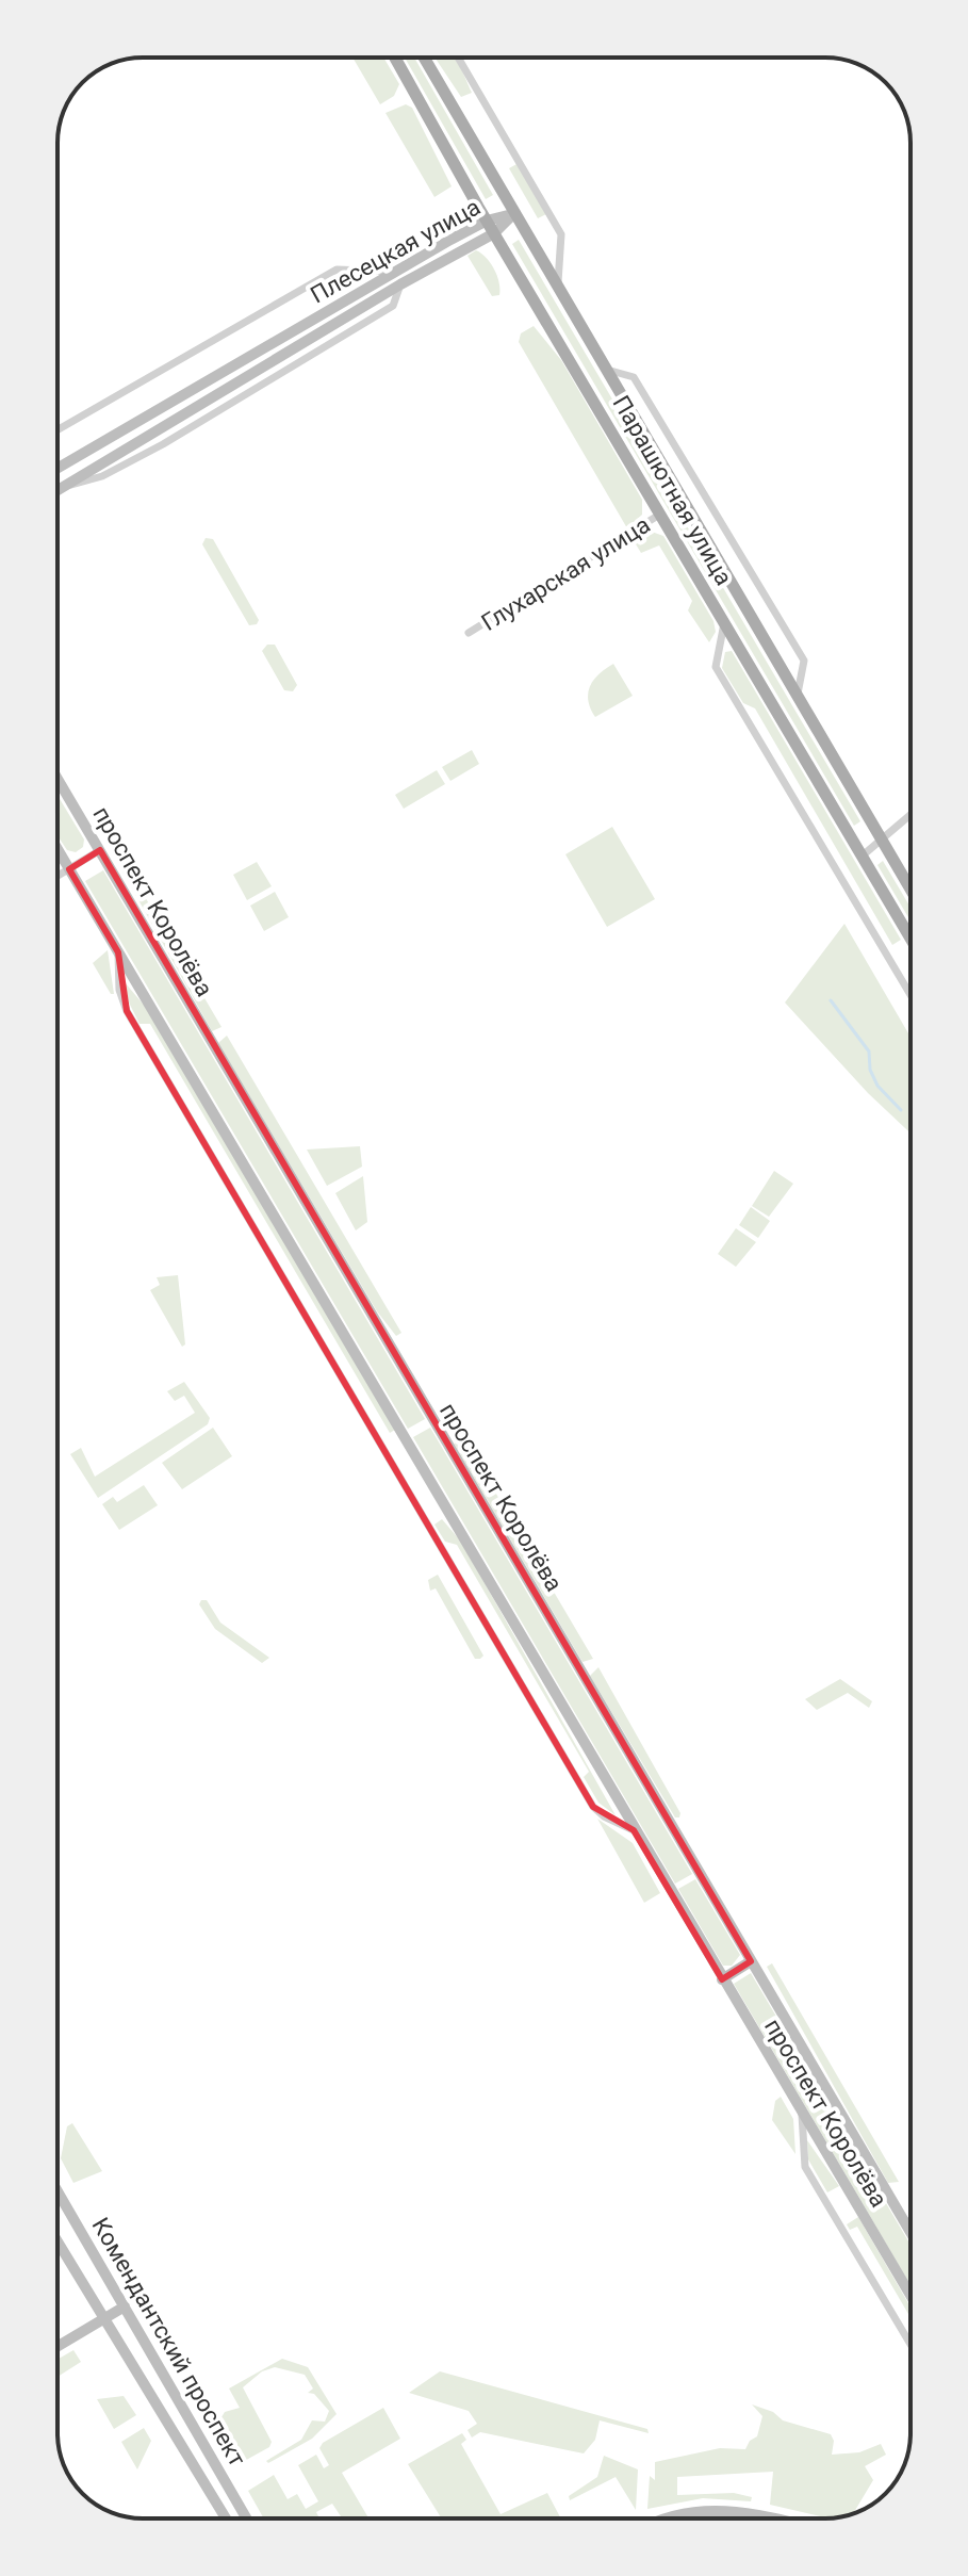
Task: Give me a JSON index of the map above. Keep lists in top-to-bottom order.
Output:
{
  "streets": {
    "main road": ["Парашютная улица"],
    "street": [
      "Плесецкая улица",
      "Глухарская улица",
      "проспект Королёва",
      "Комендантский проспект"
    ]
  },
  "crossings": [
    ["Плесецкая улица", "Парашютная улица"],
    ["Парашютная улица", "Глухарская улица"]
  ]
}
